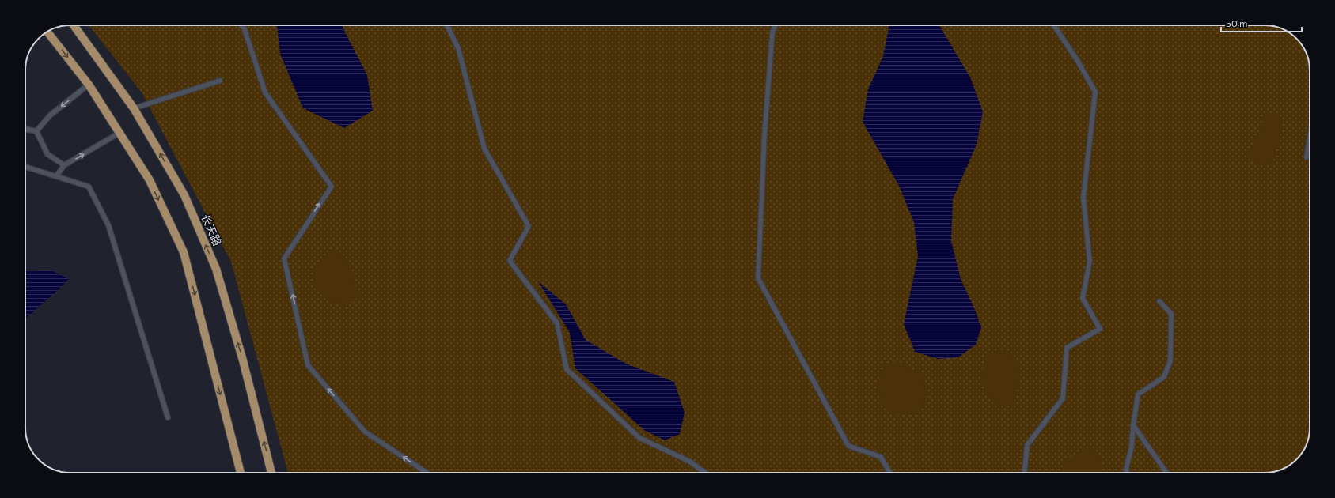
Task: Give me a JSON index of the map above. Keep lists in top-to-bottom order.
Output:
{
  "streets": {
    "main road": ["长天路"]
  },
  "scale_bar": "50 m"
}
